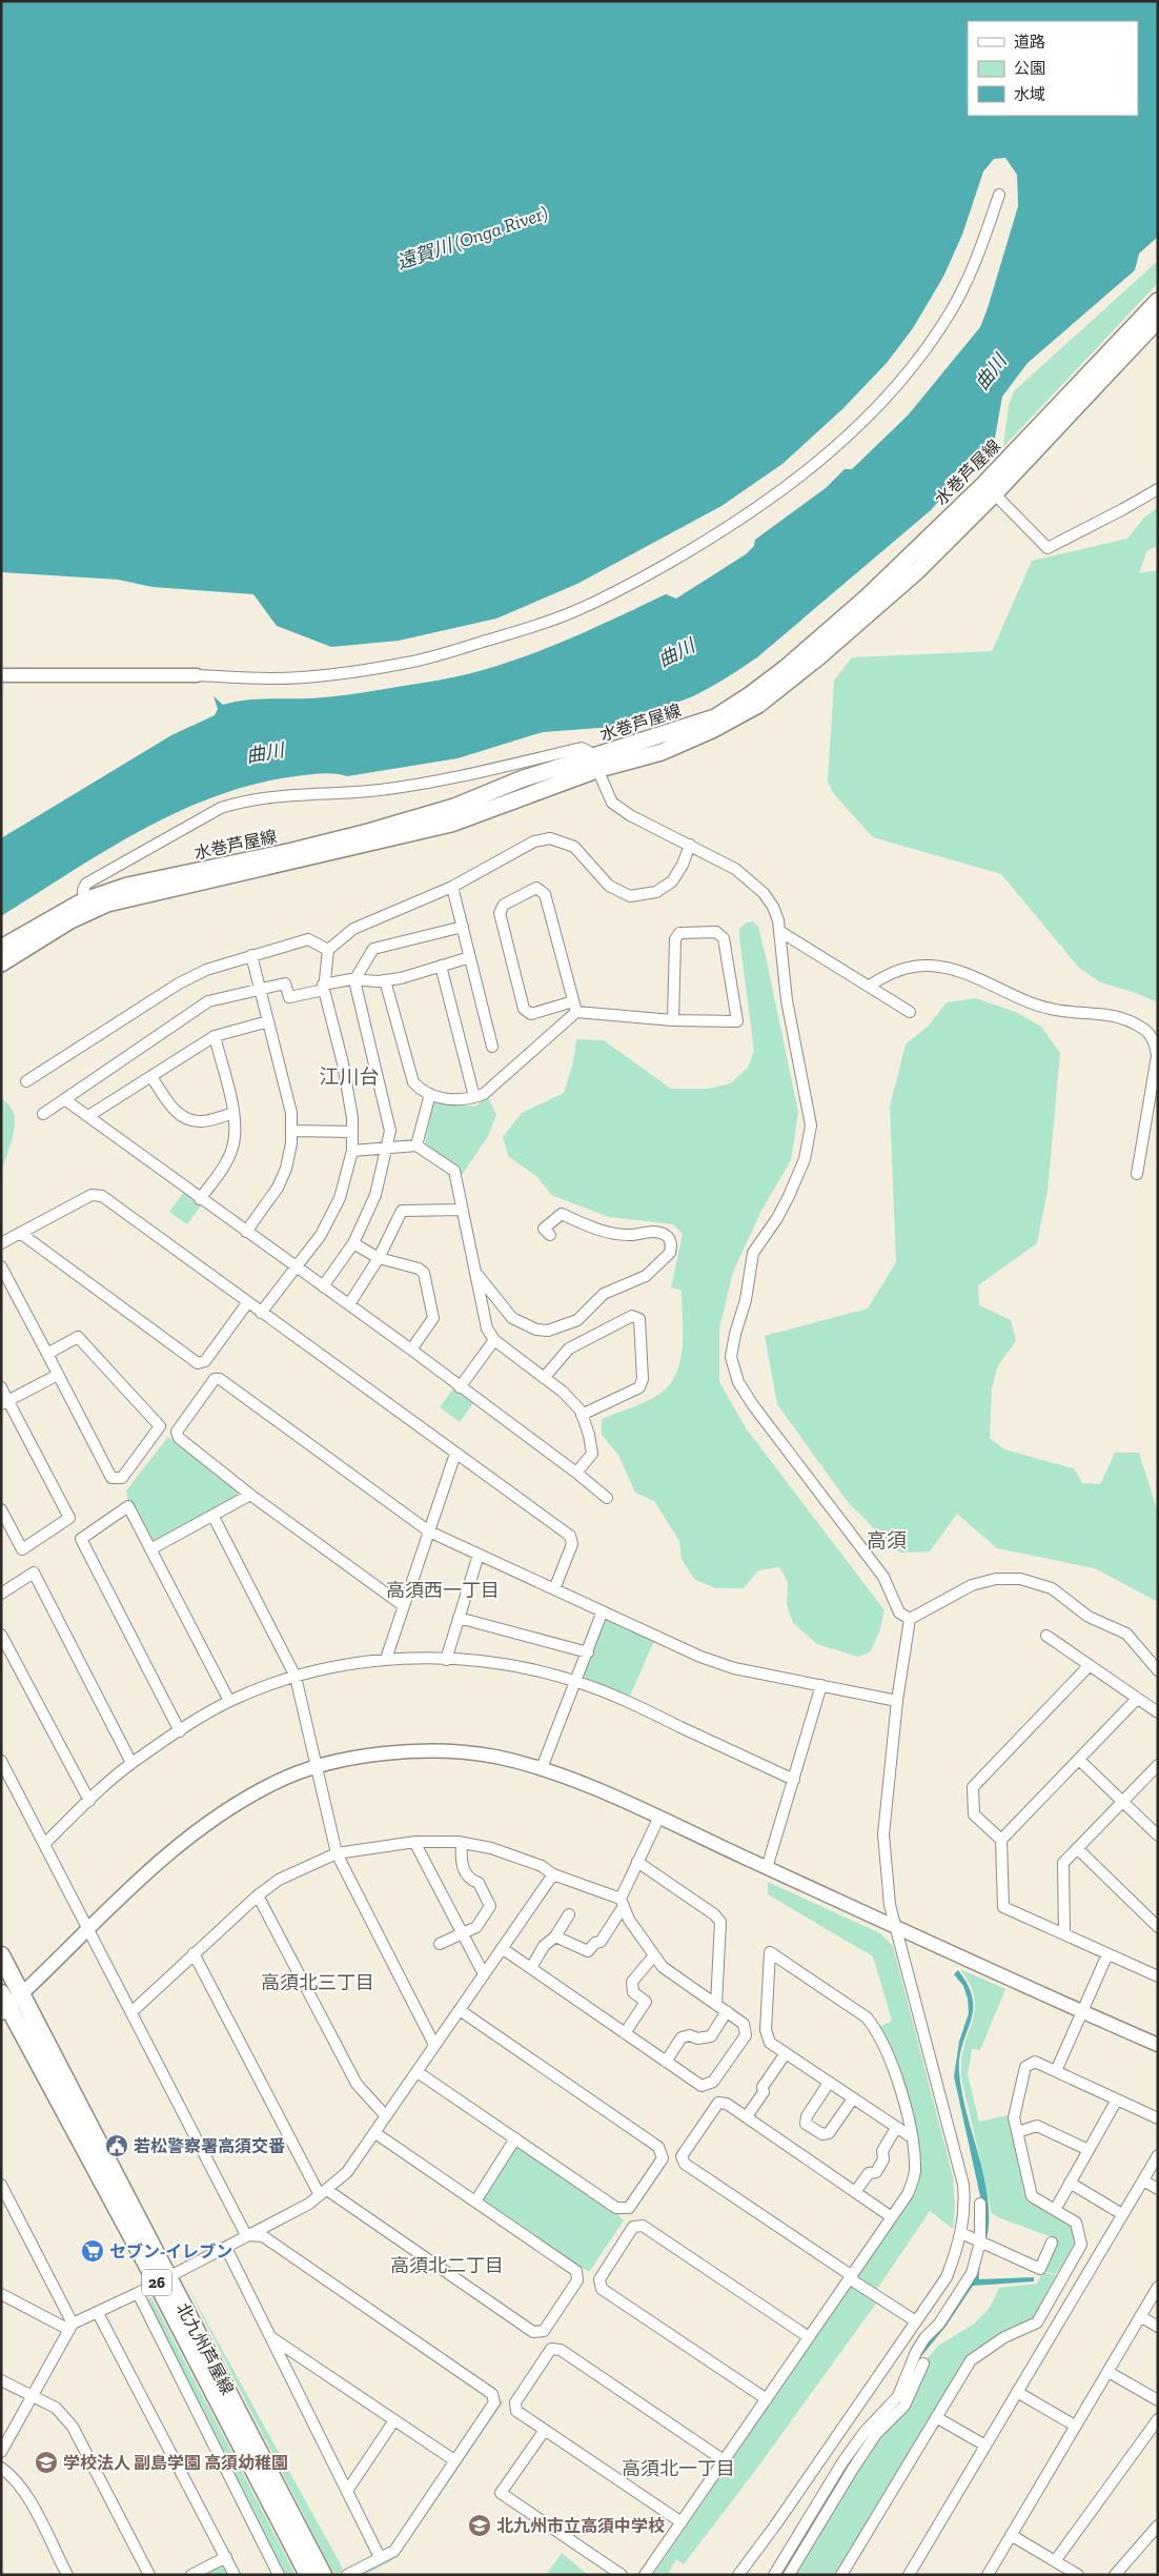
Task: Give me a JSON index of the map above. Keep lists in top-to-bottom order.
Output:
{
  "streets": {
    "main road": ["水巻芦屋線", "26", "北九州芦屋線"]
  },
  "districts": [
    "江川台",
    "高須",
    "高須西一丁目",
    "高須北三丁目",
    "高須北二丁目",
    "高須北一丁目"
  ],
  "water": ["遠賀川 (Onga River)", "曲川"],
  "places": {
    "public building": ["若松警察署高須交番"],
    "supermarket": ["セブン-イレブン"],
    "school or university": ["学校法人 副島学園 高須幼稚園", "北九州市立高須中学校"]
  },
  "legend": ["道路", "公園", "水域"]
}
